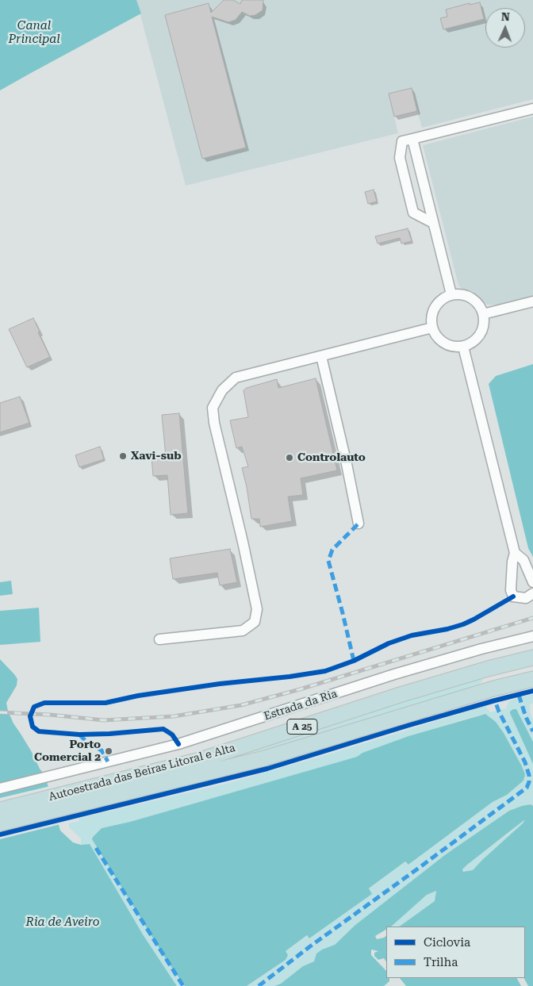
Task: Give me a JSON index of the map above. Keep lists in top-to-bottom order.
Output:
{
  "streets": {
    "highway": ["A 25", "Autoestrada das Beiras Litoral e Alta"],
    "street": ["Estrada da Ria"]
  },
  "water": ["Canal Principal", "Ria de Aveiro"],
  "places": ["Xavi-sub", "Controlauto", "Porto Comercial 2"],
  "legend": ["Ciclovia", "Trilha"],
  "north": "top"
}
